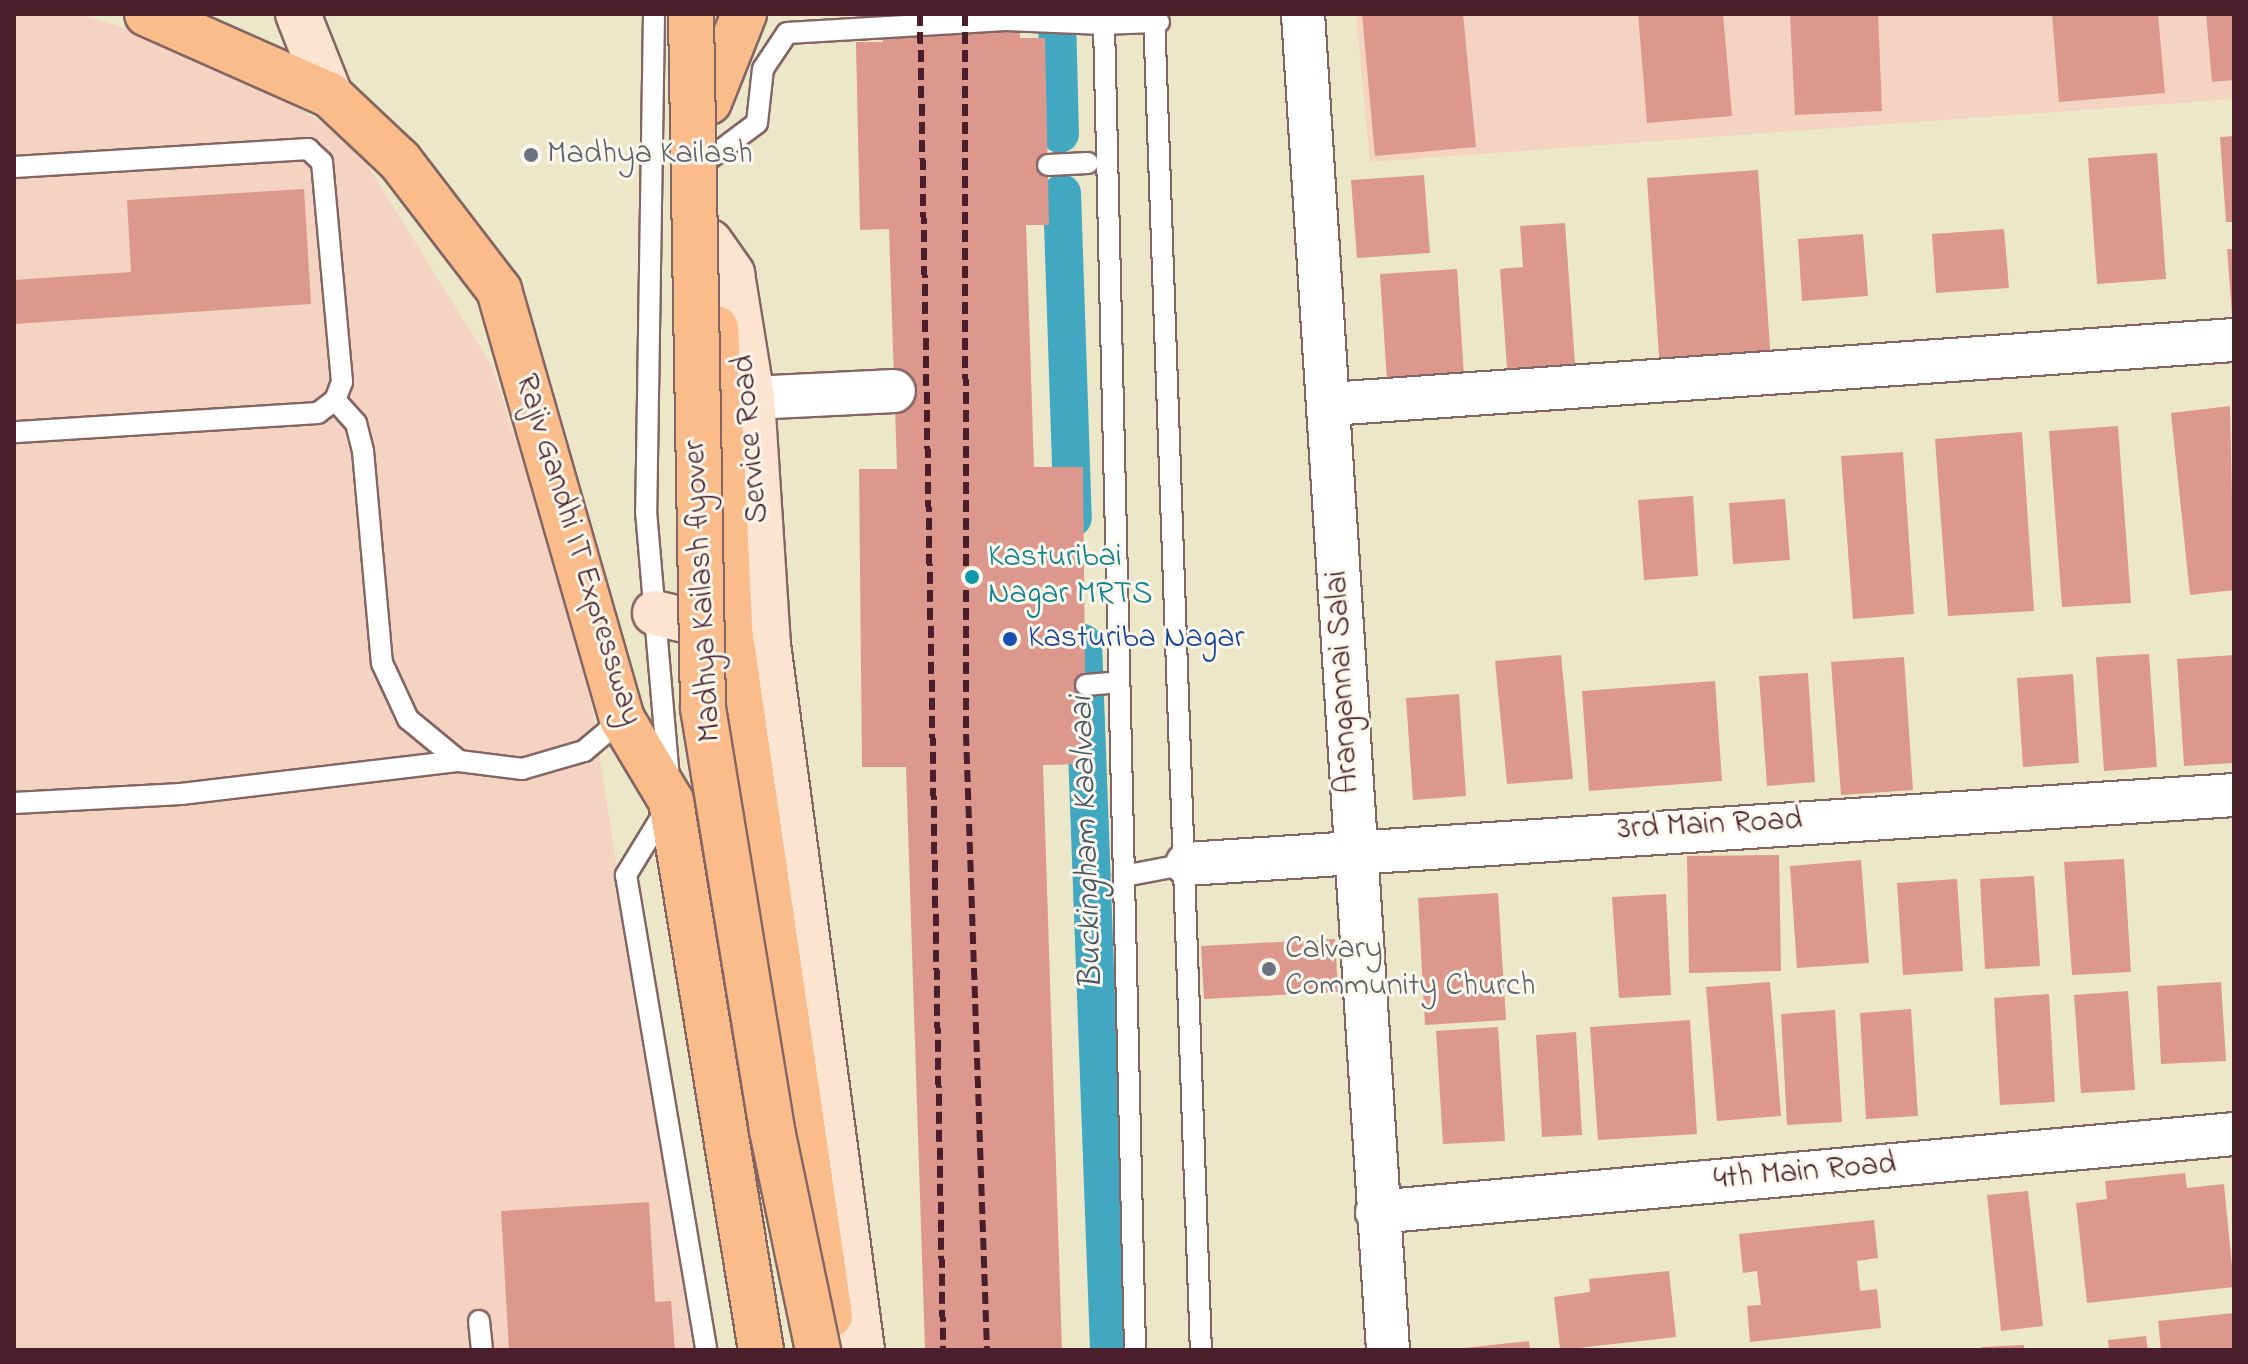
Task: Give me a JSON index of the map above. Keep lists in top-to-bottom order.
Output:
{
  "streets": {
    "main road": ["Rajiv Gandhi IT Expressway", "Madhya Kailash flyover"],
    "street": [
      "Service Road",
      "Arangannai Salai",
      "3rd Main Road",
      "4th Main Road"
    ]
  },
  "crossings": [
    ["Arangannai Salai", "3rd Main Road"],
    ["Arangannai Salai", "4th Main Road"]
  ],
  "water": ["Buckingham Kaalvaai"],
  "places": [
    "Madhya Kailash",
    "Kasturibai Nagar MRTS",
    "Kasturiba Nagar",
    "Calvary Community Church"
  ]
}
